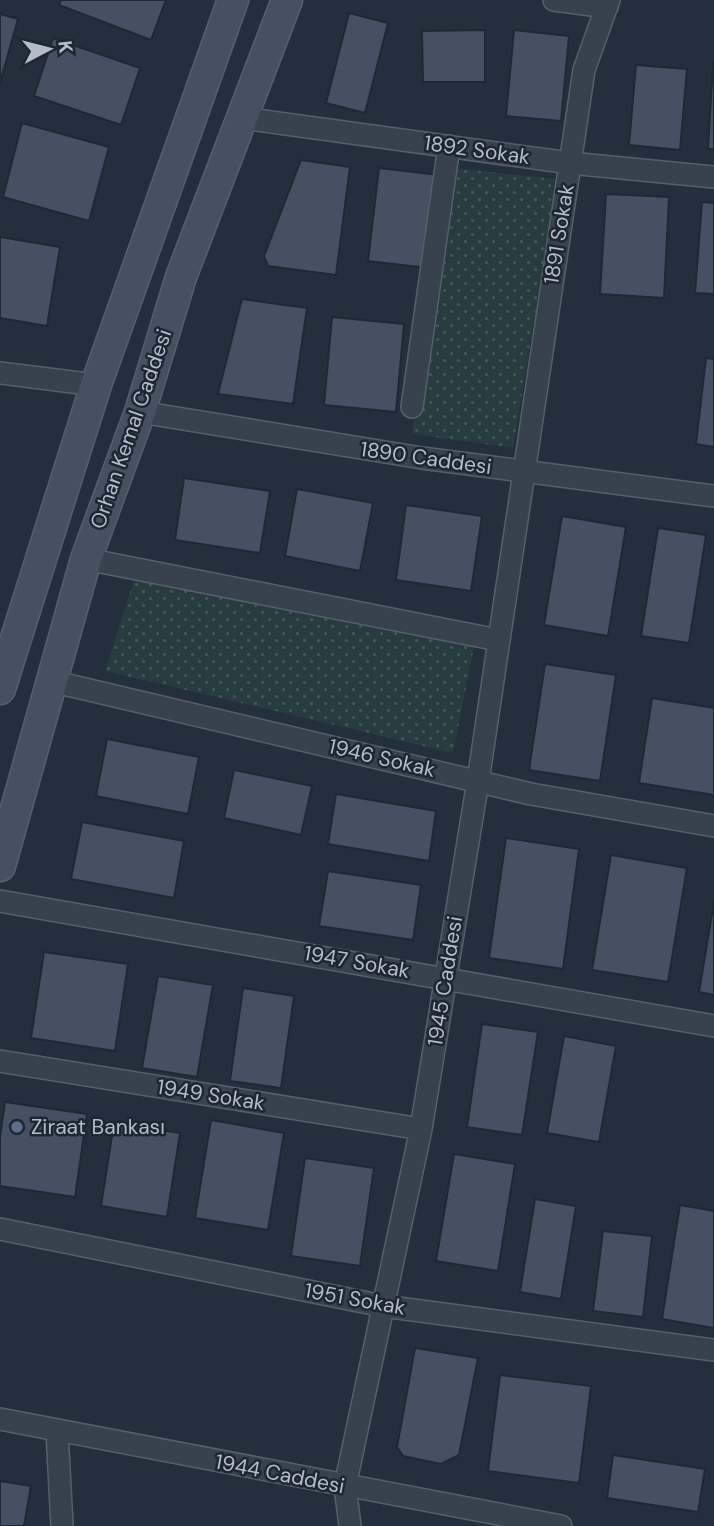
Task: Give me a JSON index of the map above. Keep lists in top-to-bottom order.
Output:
{
  "streets": {
    "main road": ["Orhan Kemal Caddesi"],
    "street": [
      "1892 Sokak",
      "1891 Sokak",
      "1890 Caddesi",
      "1946 Sokak",
      "1947 Sokak",
      "1945 Caddesi",
      "1949 Sokak",
      "1951 Sokak",
      "1944 Caddesi"
    ]
  },
  "crossings": [
    ["1892 Sokak", "1891 Sokak"],
    ["1892 Sokak", "Orhan Kemal Caddesi"],
    ["1891 Sokak", "1890 Caddesi"],
    ["1891 Sokak", "1945 Caddesi"],
    ["Orhan Kemal Caddesi", "1890 Caddesi"],
    ["Orhan Kemal Caddesi", "1946 Sokak"],
    ["1890 Caddesi", "1945 Caddesi"],
    ["1946 Sokak", "1945 Caddesi"],
    ["1947 Sokak", "1945 Caddesi"],
    ["1945 Caddesi", "1949 Sokak"],
    ["1945 Caddesi", "1951 Sokak"],
    ["1945 Caddesi", "1944 Caddesi"]
  ],
  "places": ["Ziraat Bankası"],
  "north": "right"
}
